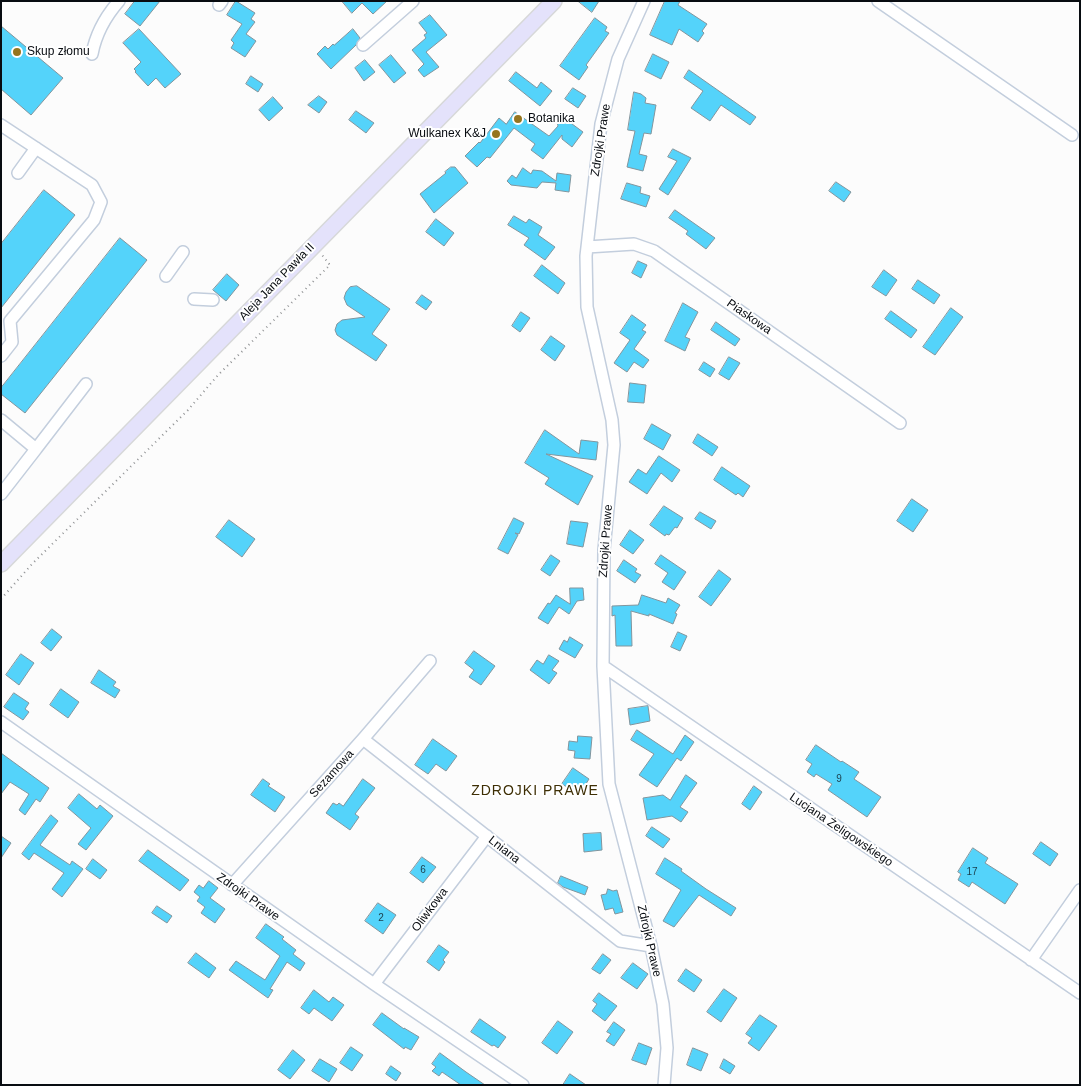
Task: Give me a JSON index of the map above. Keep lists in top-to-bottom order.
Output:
{
  "streets": {
    "main road": ["Aleja Jana Pawła II"],
    "street": [
      "Zdrojki Prawe",
      "Piaskowa",
      "Sezamowa",
      "Lucjana Żeligowskiego",
      "Lniana",
      "Oliwkowa"
    ]
  },
  "crossings": [
    ["Zdrojki Prawe", "Piaskowa"],
    ["Zdrojki Prawe", "Sezamowa"],
    ["Zdrojki Prawe", "Lucjana Żeligowskiego"],
    ["Zdrojki Prawe", "Lniana"],
    ["Zdrojki Prawe", "Oliwkowa"],
    ["Sezamowa", "Lniana"],
    ["Lniana", "Oliwkowa"]
  ],
  "districts": ["ZDROJKI PRAWE"],
  "places": ["Skup złomu", "Botanika", "Wulkanex K&J"],
  "house_numbers": [
    "9",
    "6",
    "17",
    "2"
  ]
}
